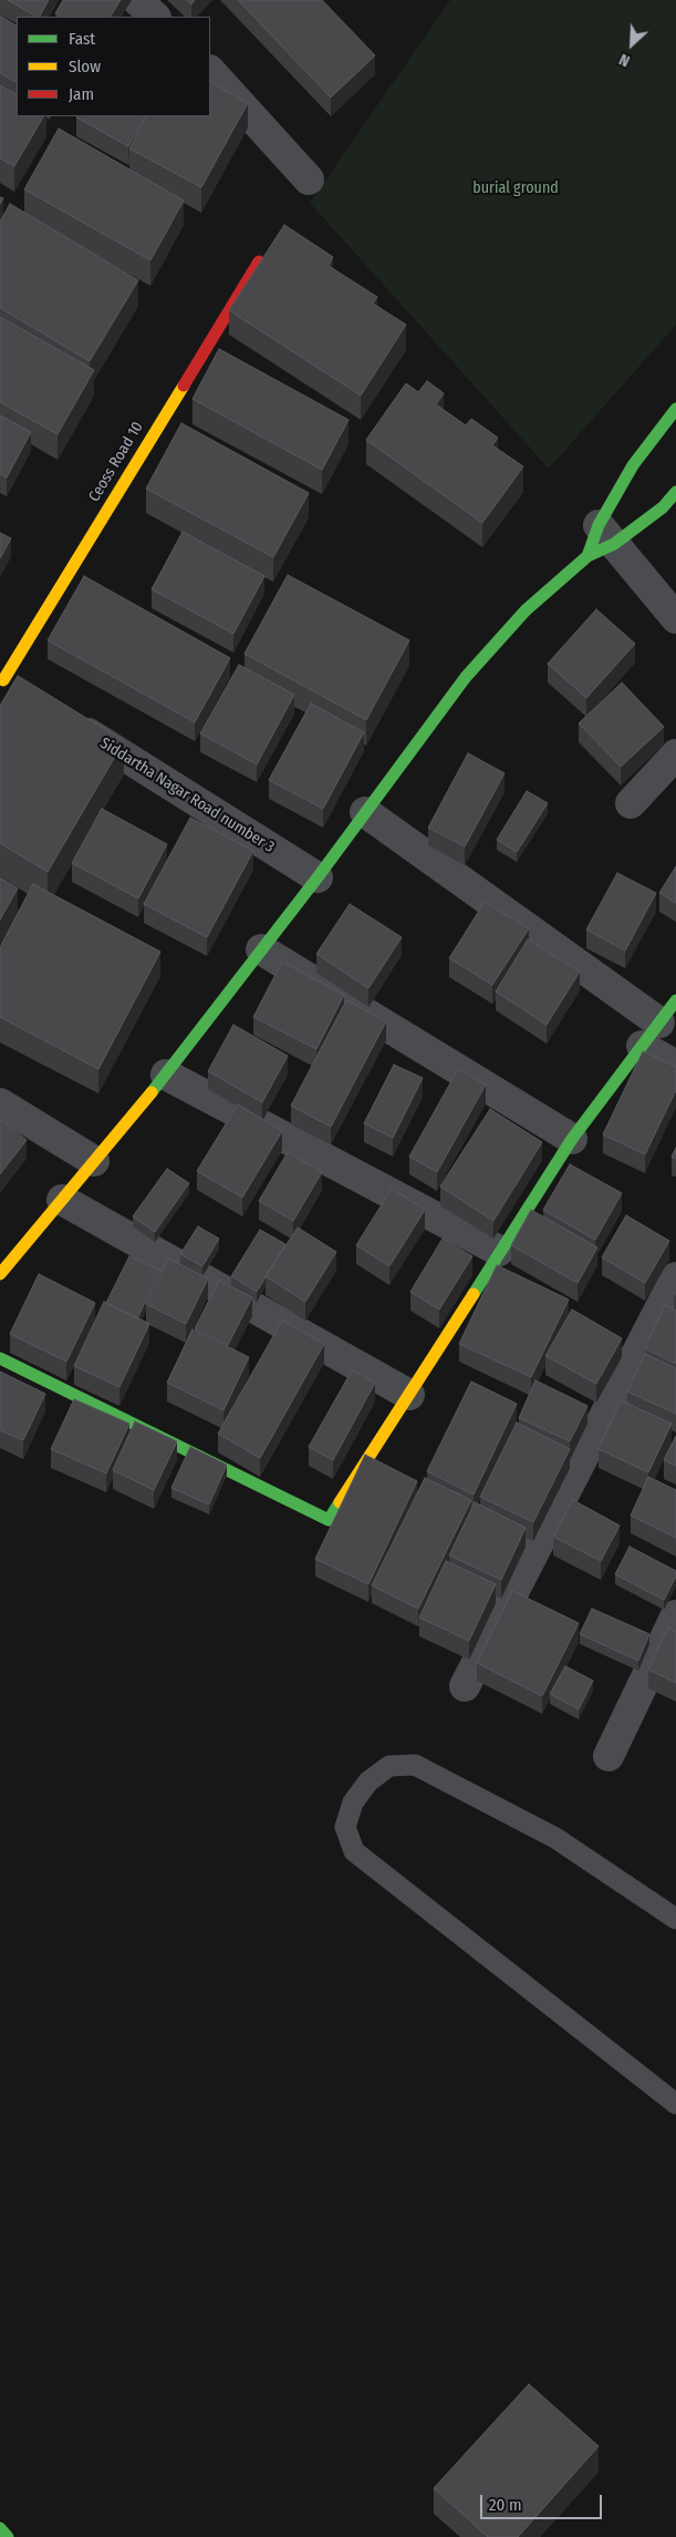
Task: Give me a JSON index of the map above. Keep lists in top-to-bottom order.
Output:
{
  "streets": {
    "street": ["Ceoss Road 10", "Siddartha Nagar Road number 3"]
  },
  "parks": ["burial ground"],
  "legend": ["Fast", "Slow", "Jam"],
  "scale_bar": "20 m",
  "north": "bottom left"
}
